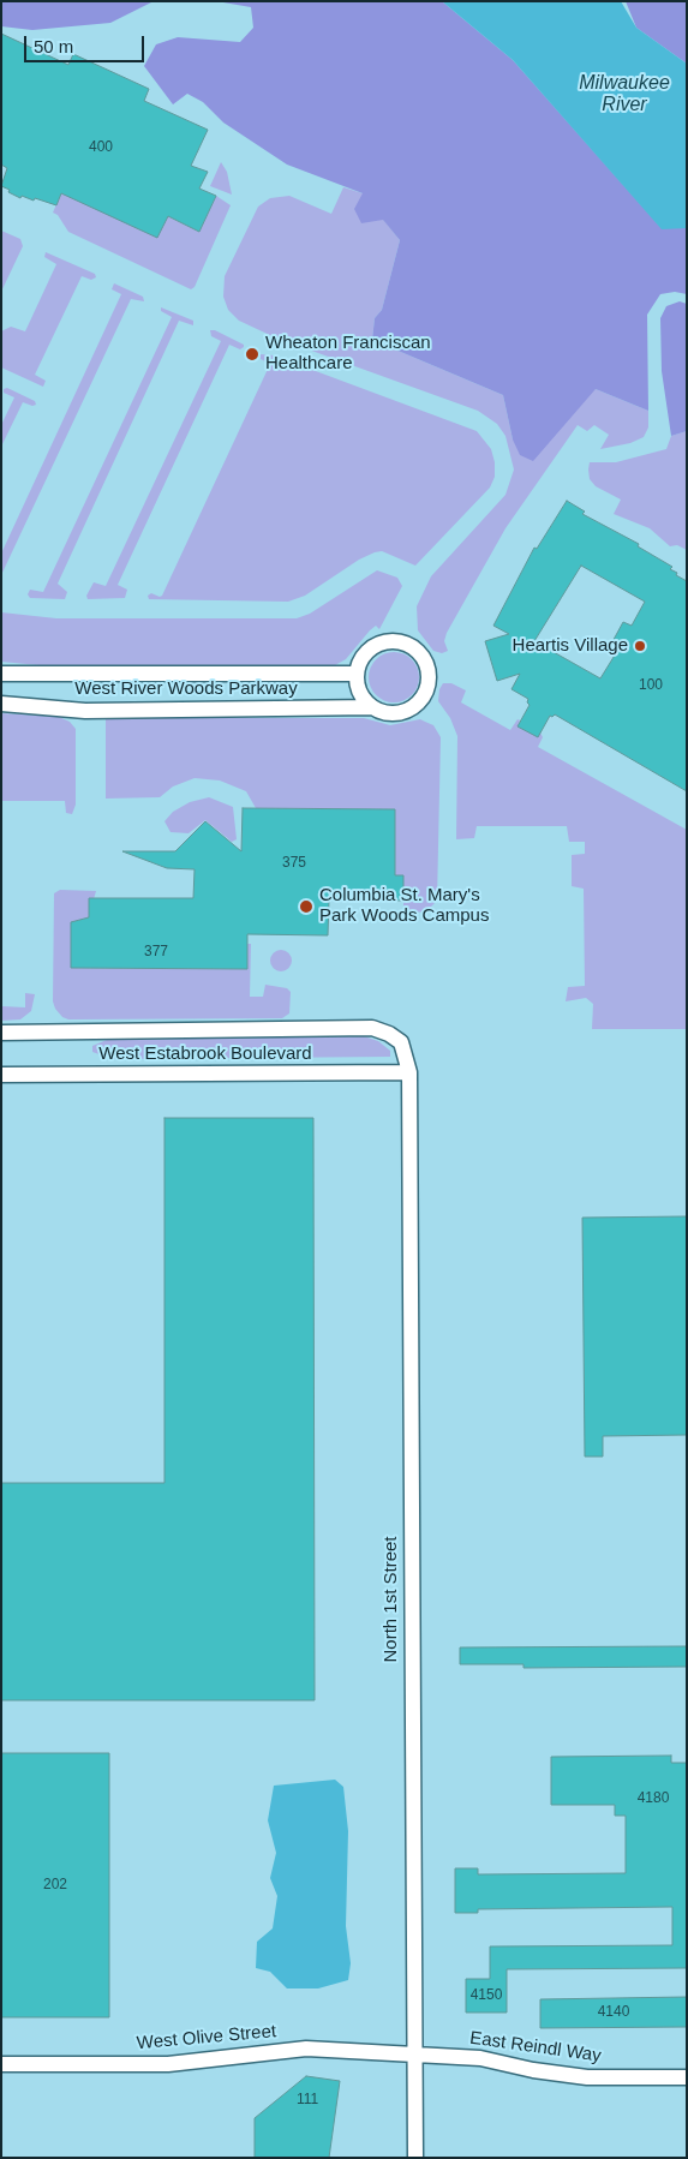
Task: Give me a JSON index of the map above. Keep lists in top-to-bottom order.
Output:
{
  "streets": {
    "street": [
      "West River Woods Parkway",
      "West Estabrook Boulevard",
      "North 1st Street",
      "West Olive Street",
      "East Reindl Way"
    ]
  },
  "crossings": [
    ["West Estabrook Boulevard", "North 1st Street"],
    ["North 1st Street", "West Olive Street"],
    ["North 1st Street", "East Reindl Way"],
    ["West Olive Street", "East Reindl Way"]
  ],
  "water": ["Milwaukee River"],
  "places": ["Wheaton Franciscan Healthcare", "Heartis Village", "Columbia St. Mary's Park Woods Campus"],
  "house_numbers": [
    "400",
    "100",
    "375",
    "377",
    "4180",
    "202",
    "4150",
    "4140",
    "111"
  ],
  "scale_bar": "50 m"
}
